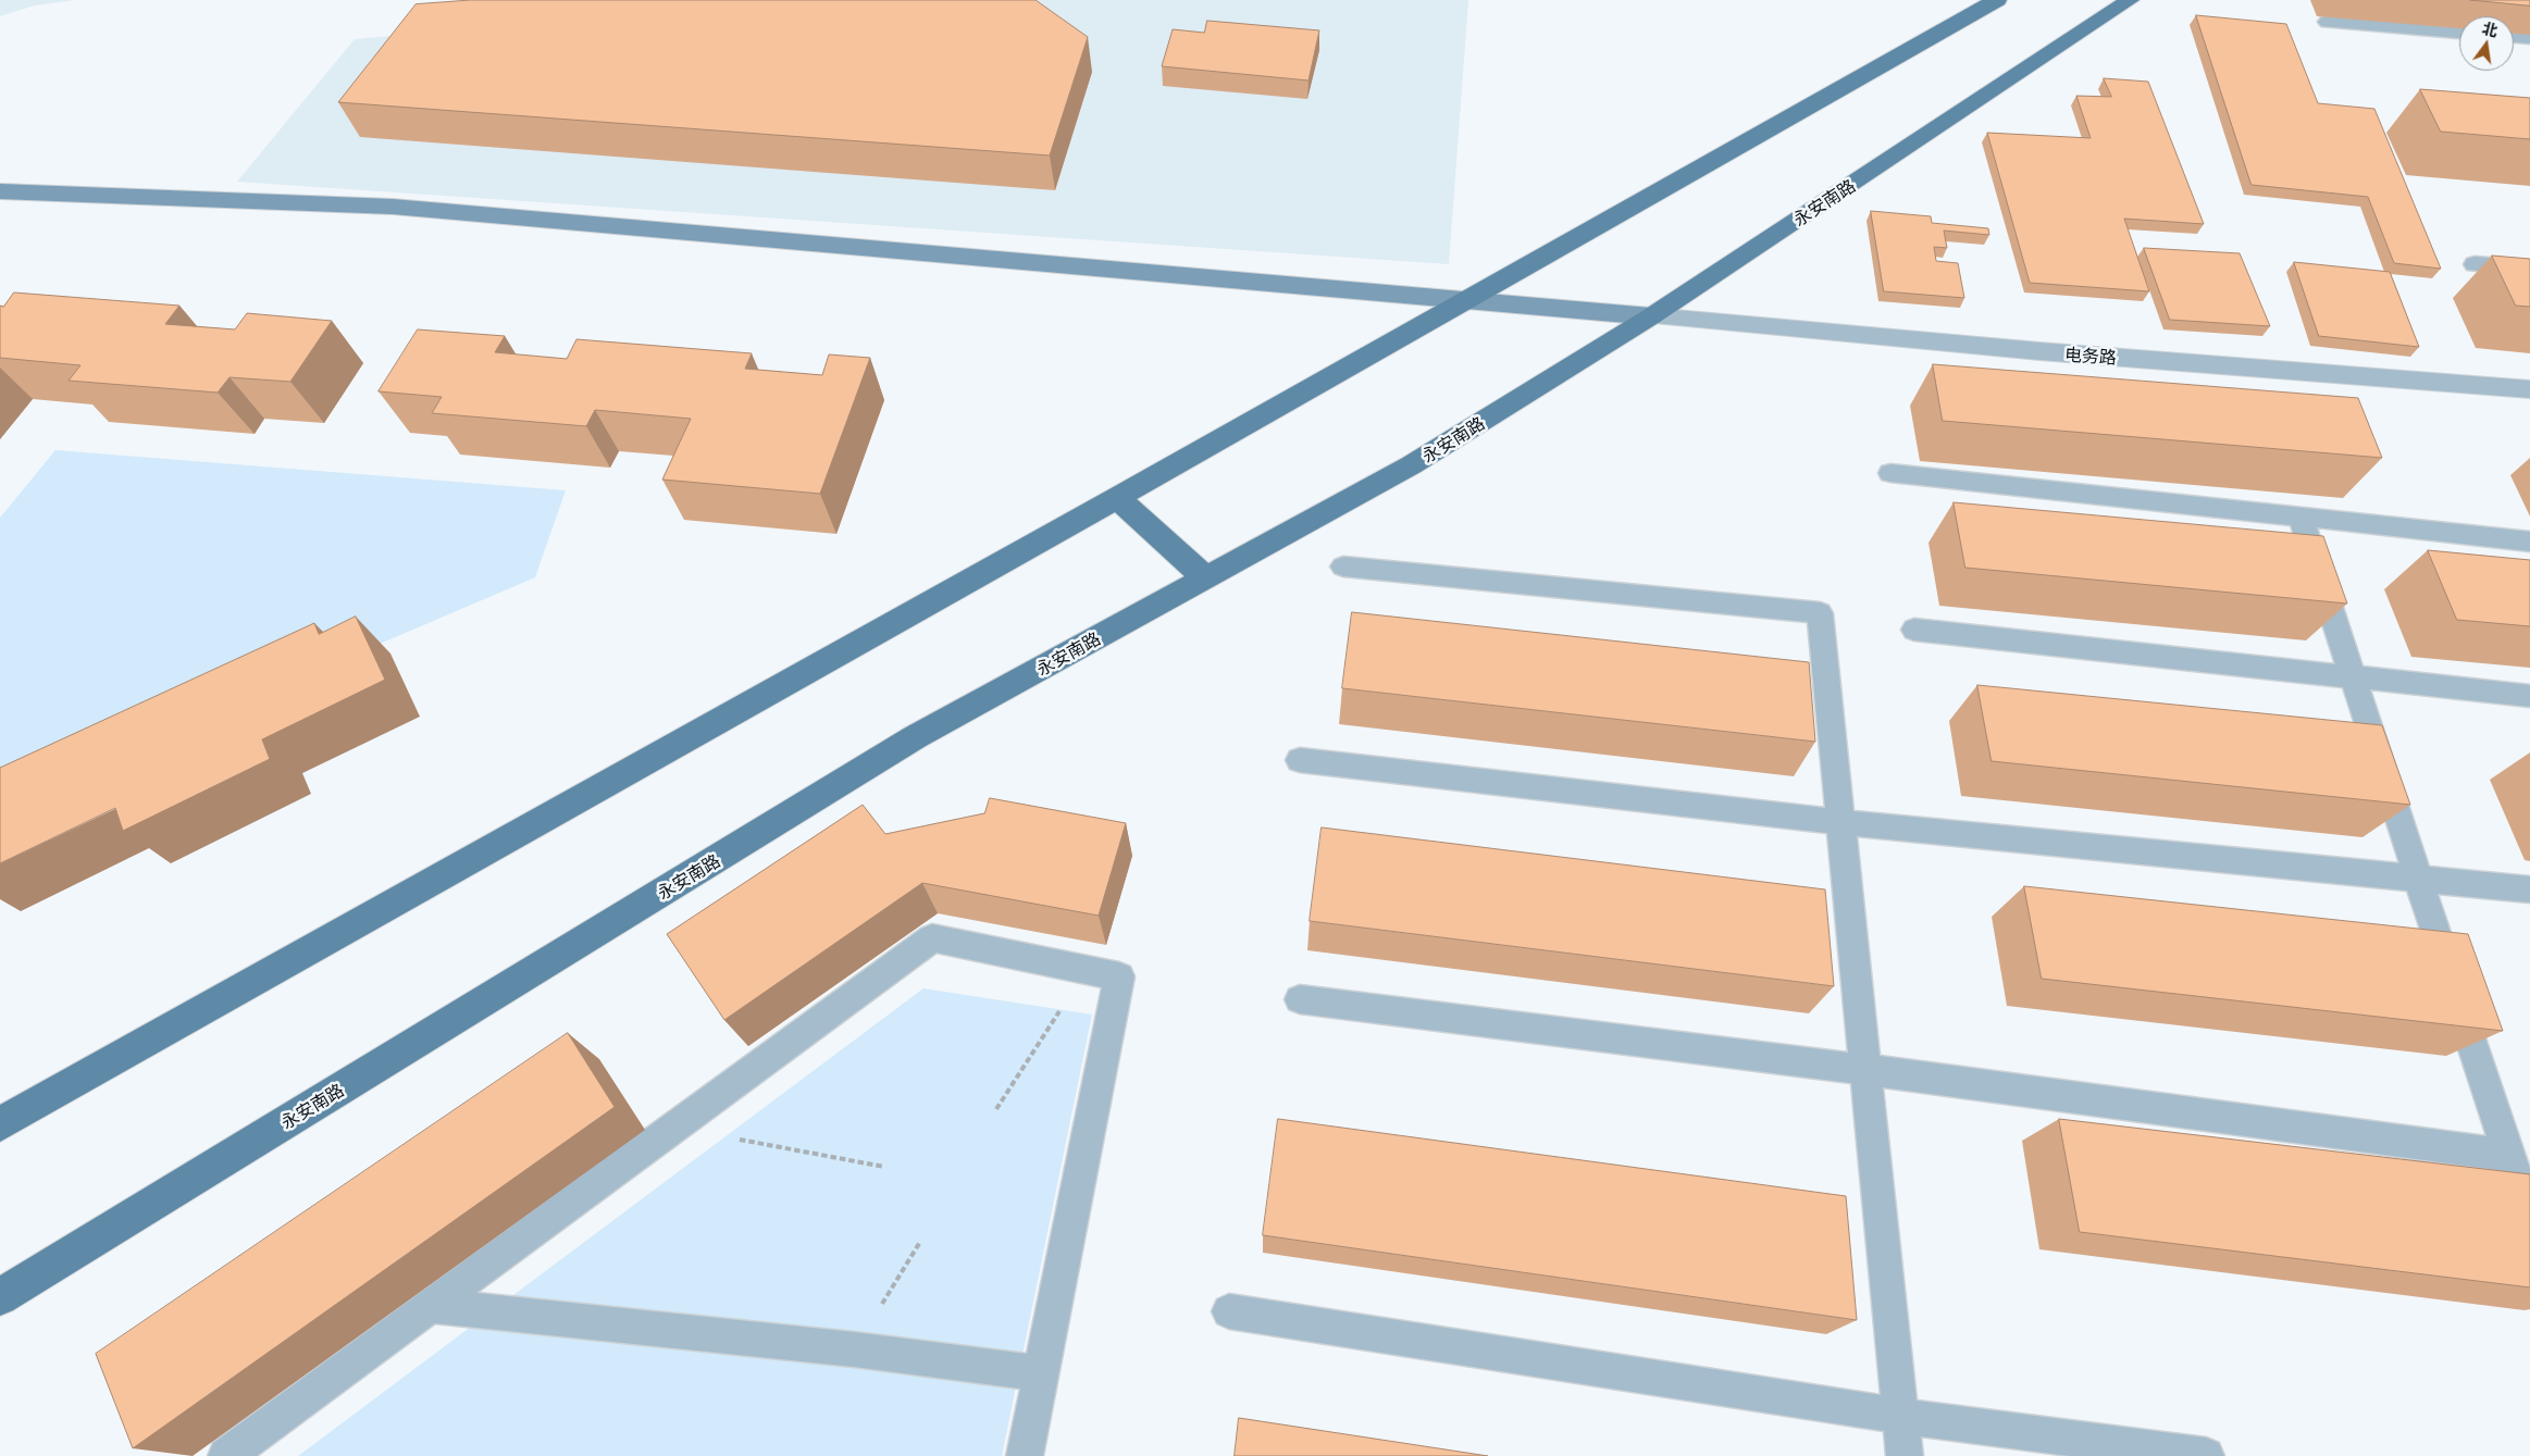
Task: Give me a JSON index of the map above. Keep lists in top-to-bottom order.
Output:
{
  "streets": {
    "main road": ["永安南路"],
    "street": ["电务路"]
  },
  "crossings": [
    ["永安南路", "电务路"]
  ],
  "north": "top"
}
